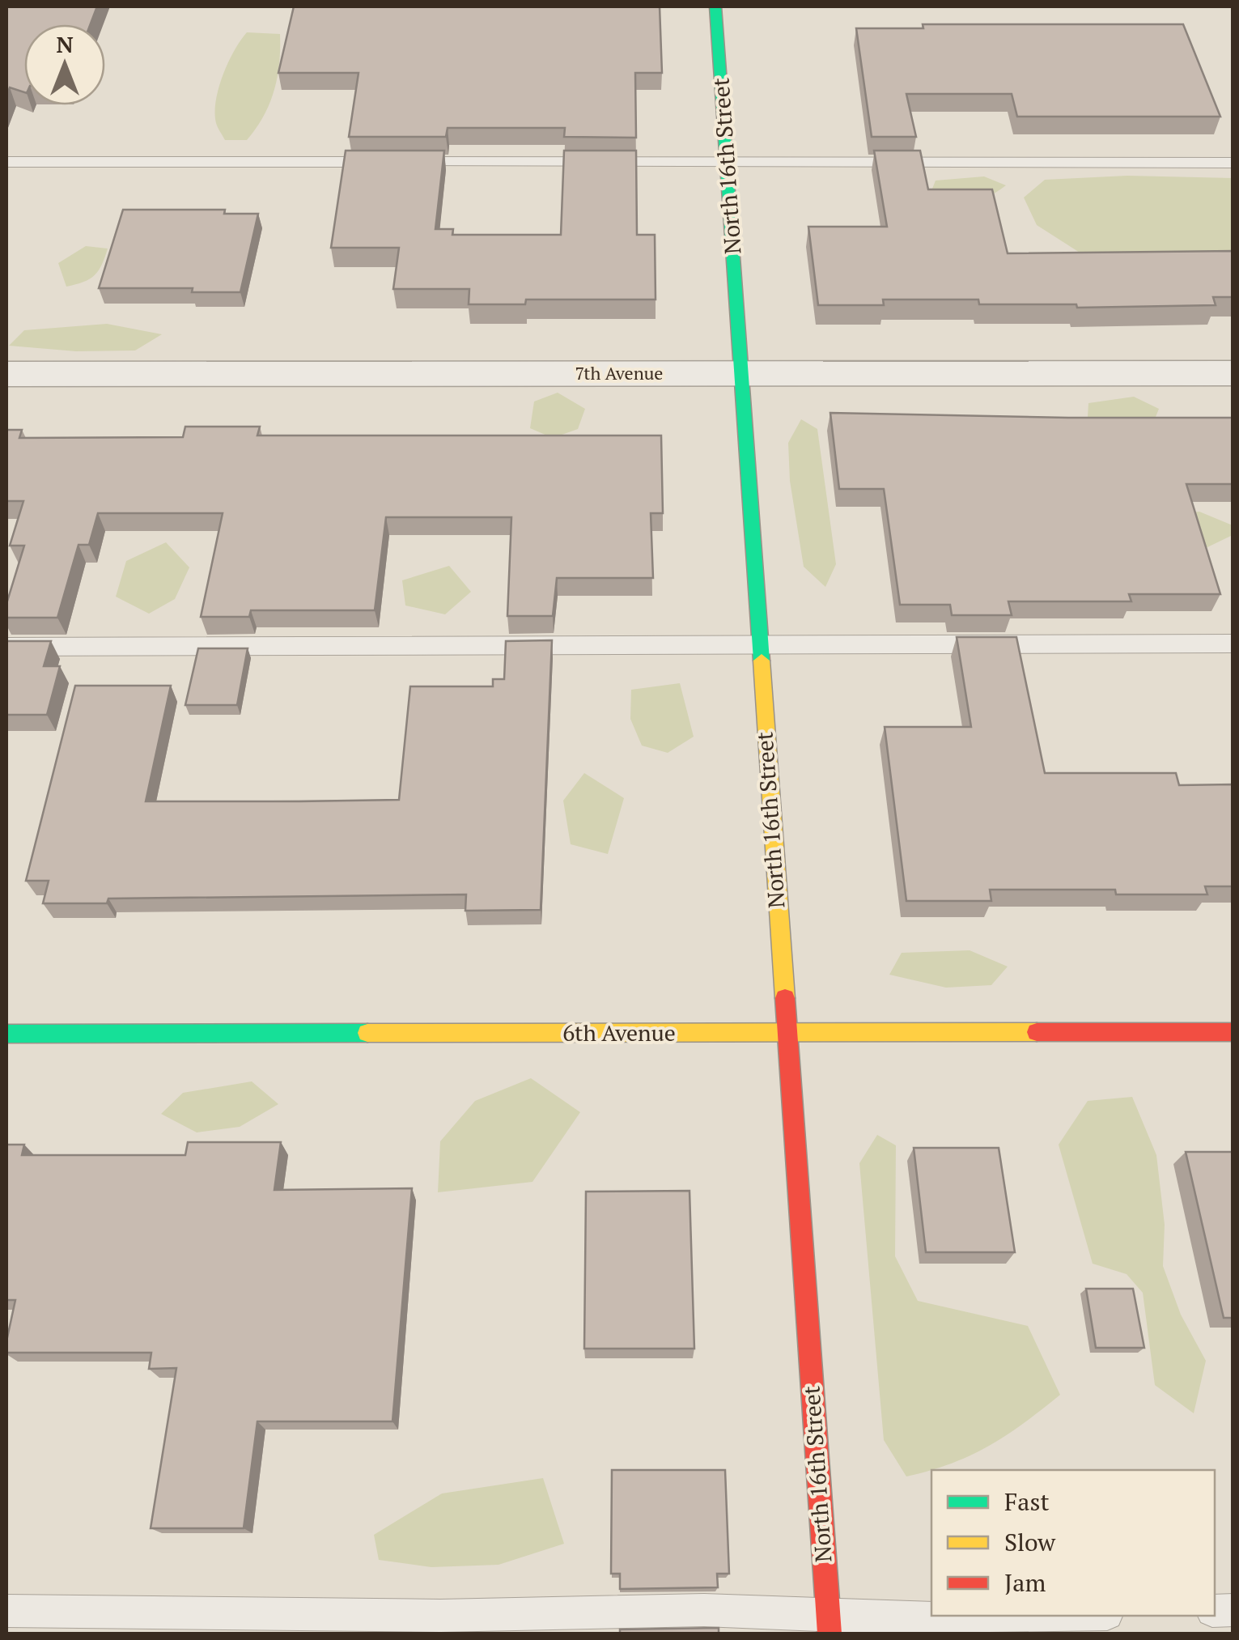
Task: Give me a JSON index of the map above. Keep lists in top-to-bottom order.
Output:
{
  "streets": {
    "street": ["North 16th Street", "7th Avenue", "6th Avenue"]
  },
  "crossings": [
    ["North 16th Street", "7th Avenue"],
    ["North 16th Street", "6th Avenue"]
  ],
  "legend": ["Fast", "Slow", "Jam"],
  "north": "top"
}
